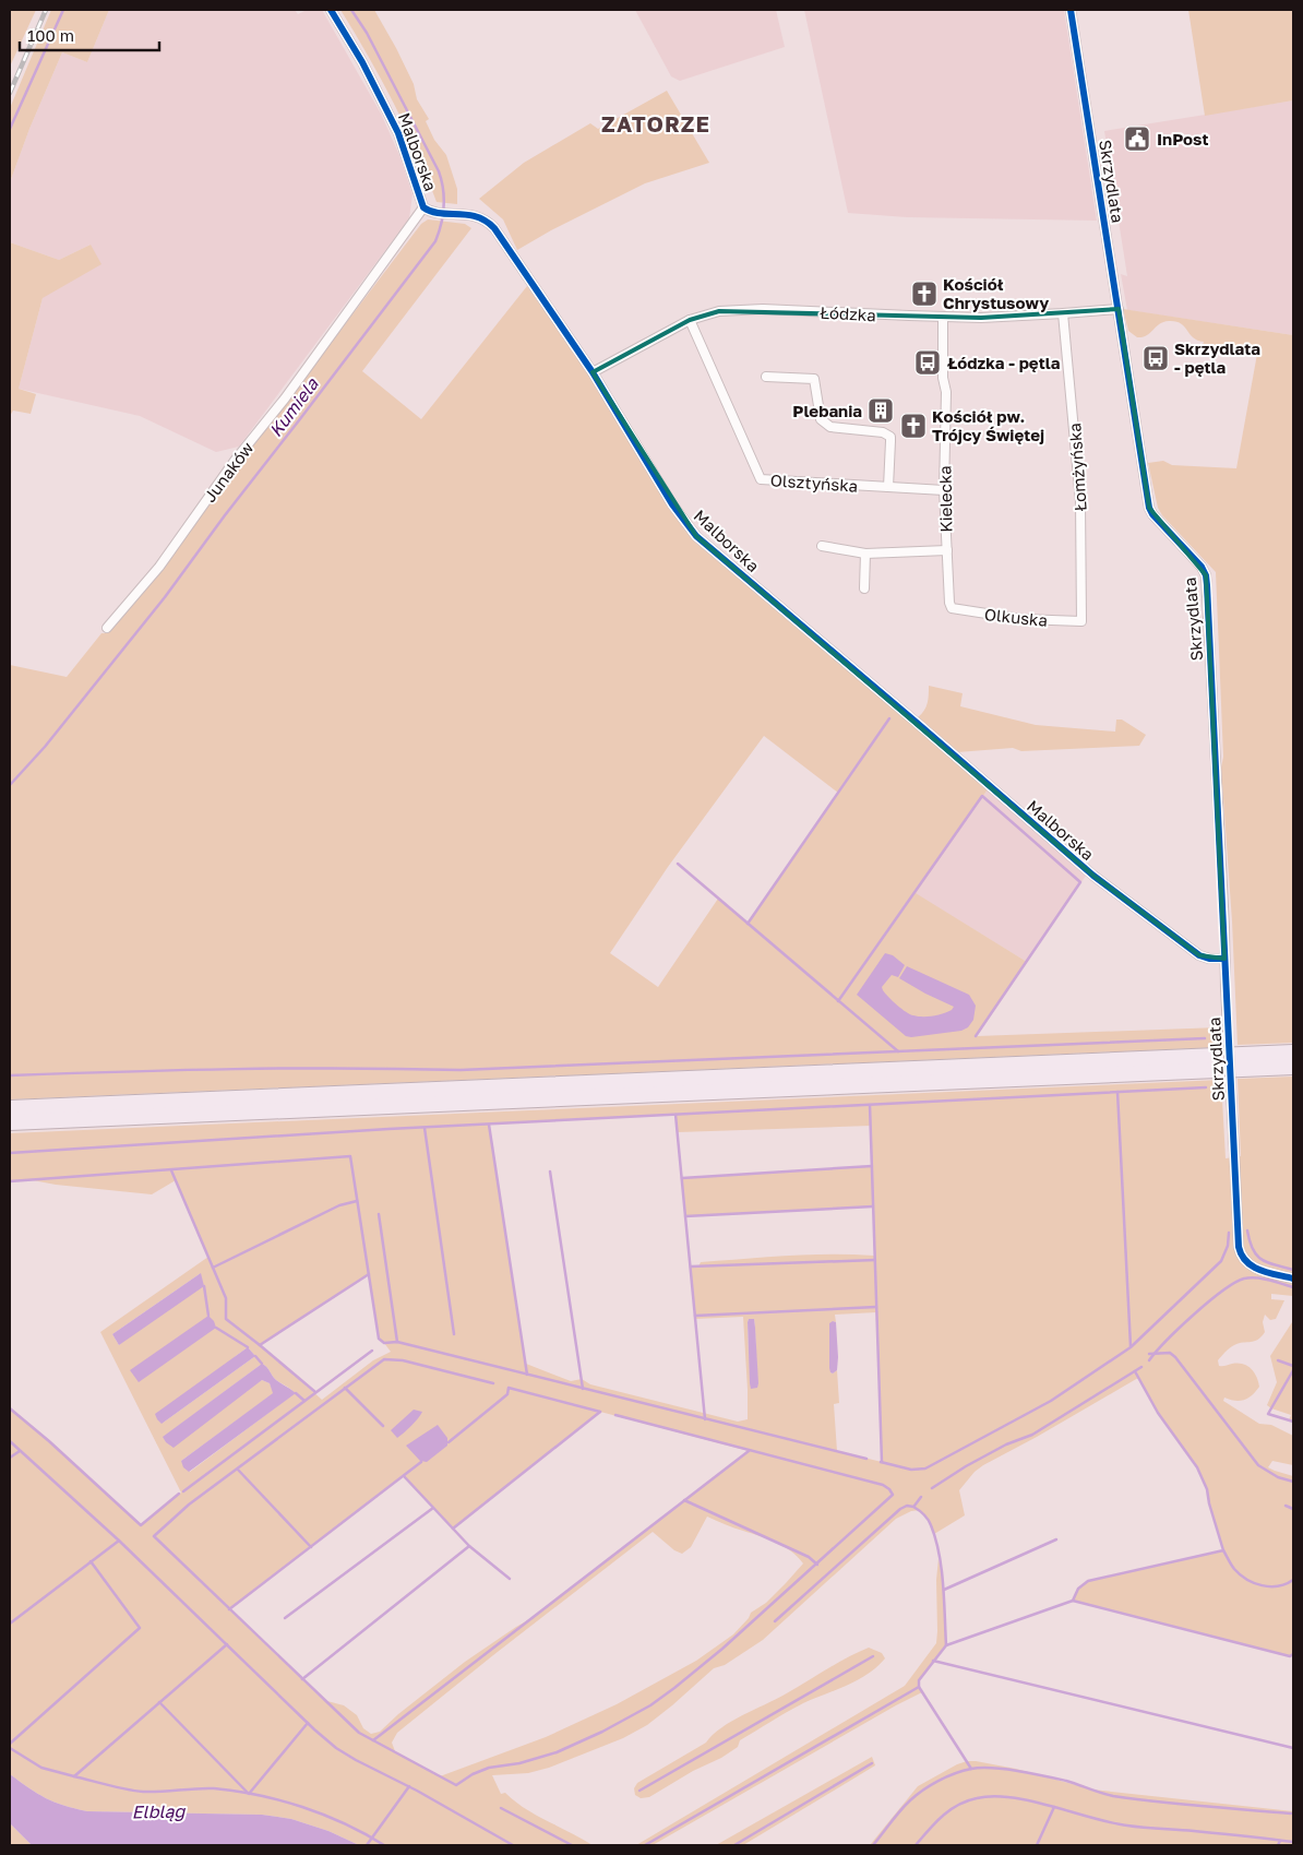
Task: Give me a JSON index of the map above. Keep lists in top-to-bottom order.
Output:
{
  "streets": {
    "street": [
      "Malborska",
      "Skrzydlata",
      "Łódzka",
      "Łomżyńska",
      "Junaków",
      "Olsztyńska",
      "Kielecka",
      "Olkuska"
    ]
  },
  "crossings": [
    ["Malborska", "Skrzydlata"],
    ["Malborska", "Łódzka"],
    ["Malborska", "Junaków"],
    ["Skrzydlata", "Łódzka"],
    ["Łódzka", "Łomżyńska"],
    ["Łódzka", "Olsztyńska"],
    ["Łódzka", "Kielecka"],
    ["Łomżyńska", "Olkuska"],
    ["Olsztyńska", "Kielecka"],
    ["Kielecka", "Olkuska"]
  ],
  "districts": ["ZATORZE"],
  "water": ["Kumiela", "Elbląg"],
  "places": {
    "public building": ["InPost"],
    "church": ["Kościół Chrystusowy", "Kościół pw. Trójcy Świętej"],
    "bus stop": ["Skrzydlata - pętla", "Łódzka - pętla"],
    "building": ["Plebania"]
  },
  "scale_bar": "100 m"
}
